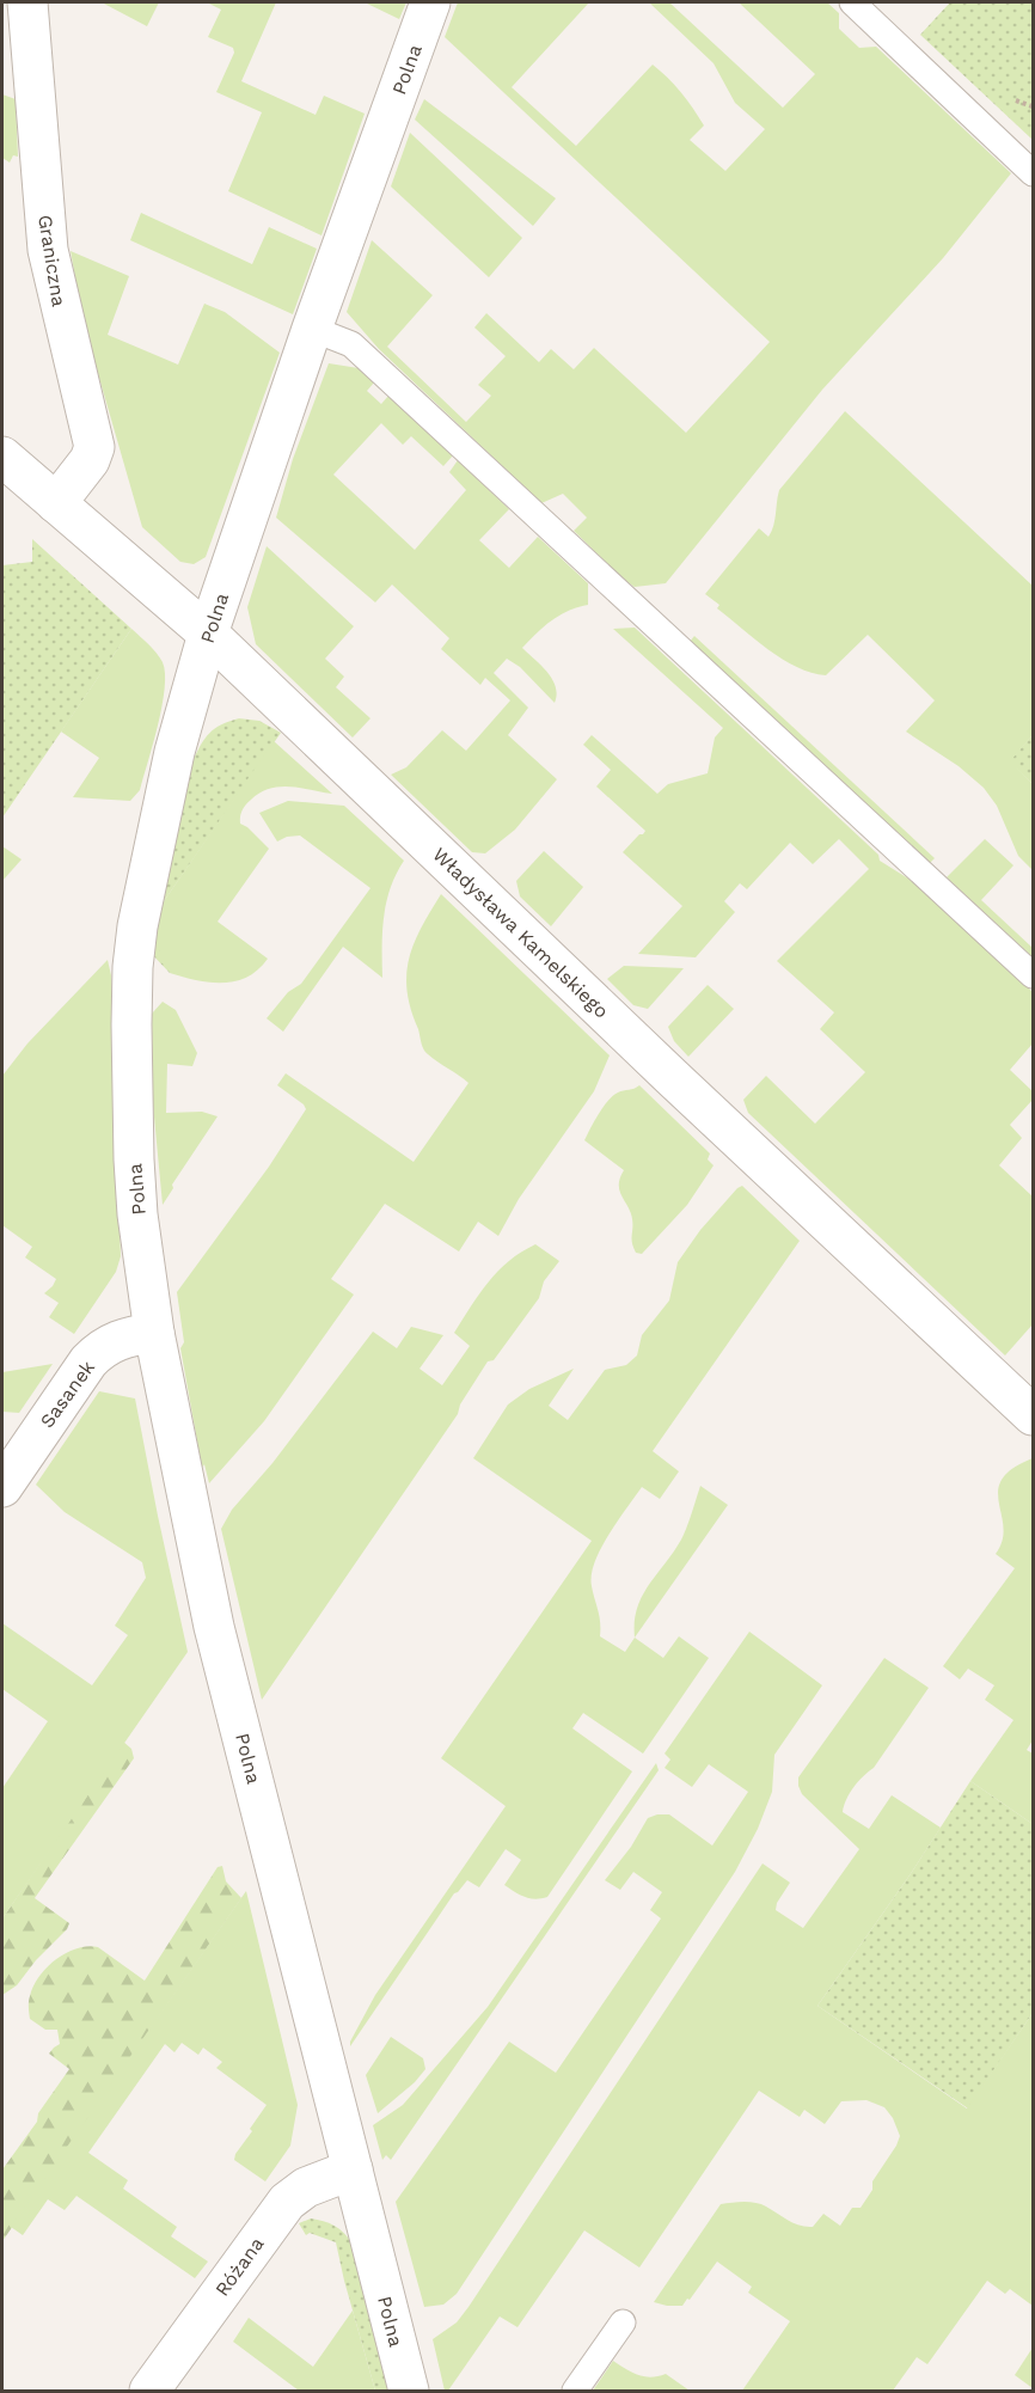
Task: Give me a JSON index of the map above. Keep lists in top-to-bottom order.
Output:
{
  "streets": {
    "street": [
      "Polna",
      "Graniczna",
      "Władysława Kamelskiego",
      "Sasanek",
      "Różana"
    ]
  },
  "crossings": [
    ["Polna", "Władysława Kamelskiego"],
    ["Polna", "Sasanek"],
    ["Polna", "Różana"],
    ["Graniczna", "Władysława Kamelskiego"]
  ]
}
